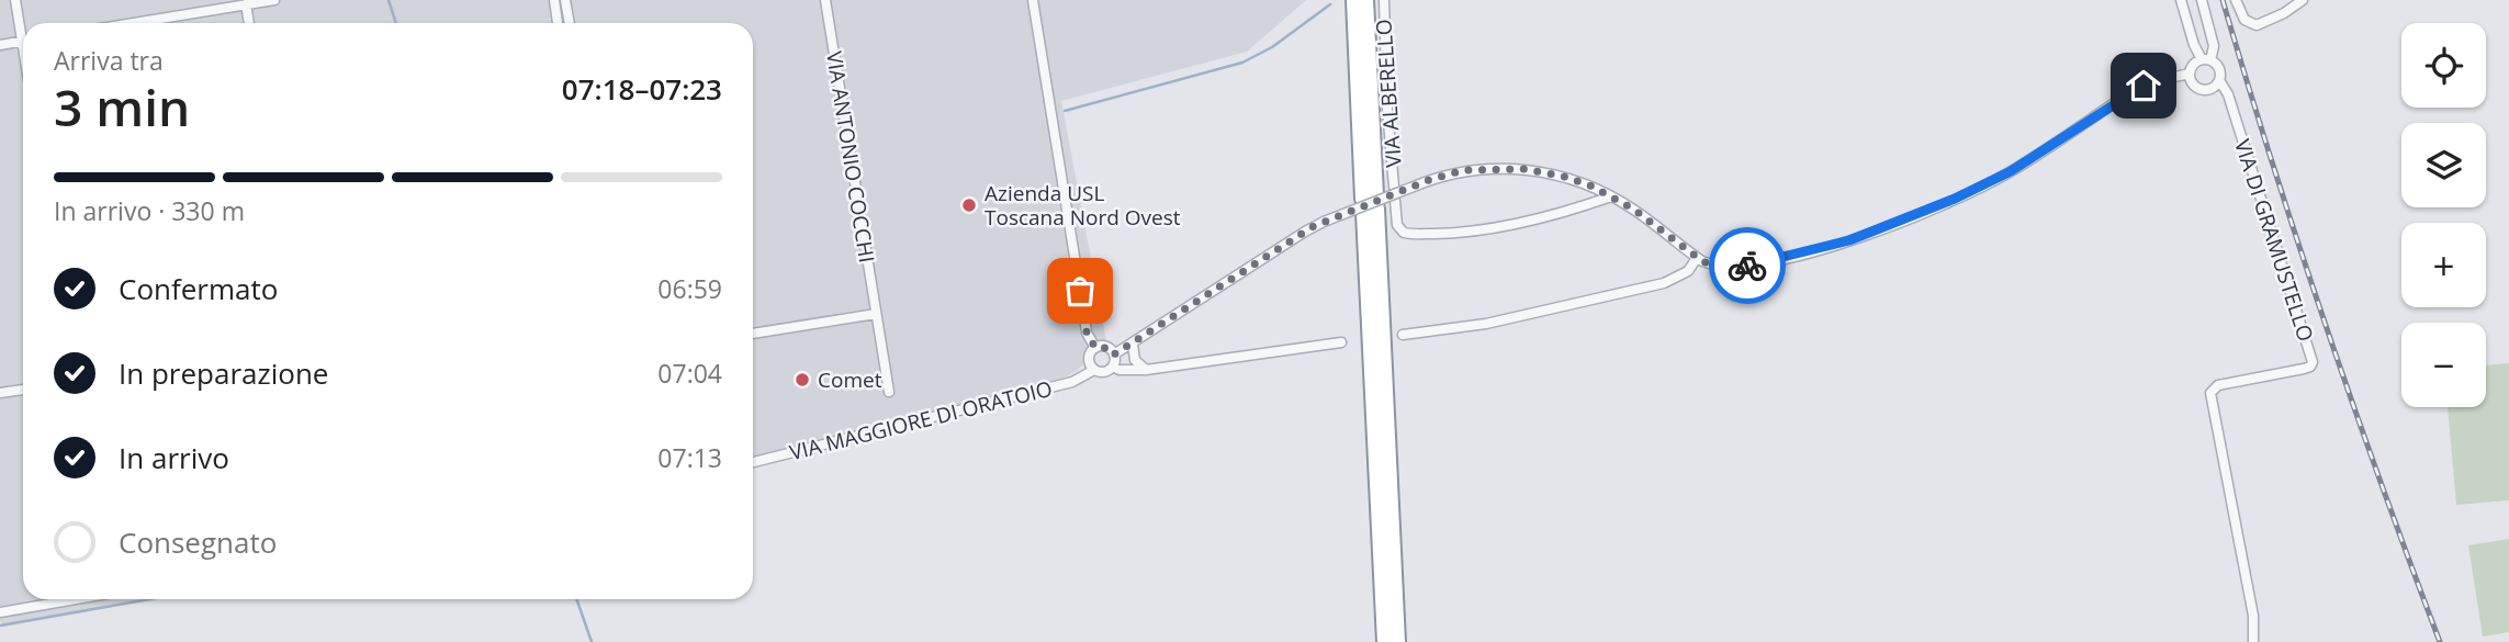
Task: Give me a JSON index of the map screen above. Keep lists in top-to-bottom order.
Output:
{
  "streets": {
    "street": [
      "VIA ALBERELLO",
      "VIA ANTONIO COCCHI",
      "VIA DI GRAMUSTELLO",
      "VIA MAGGIORE DI ORATOIO"
    ]
  },
  "places": ["Azienda USL Toscana Nord Ovest", "Comet"],
  "page": {
    "map_buttons": ["+", "−"],
    "heading": ["3 min", "Arriva tra", "07:18–07:23"],
    "bar": "In arrivo · 330 m",
    "list": [
      ["Confermato", "06:59"],
      ["In preparazione", "07:04"],
      ["In arrivo", "07:13"],
      "Consegnato"
    ]
  }
}
